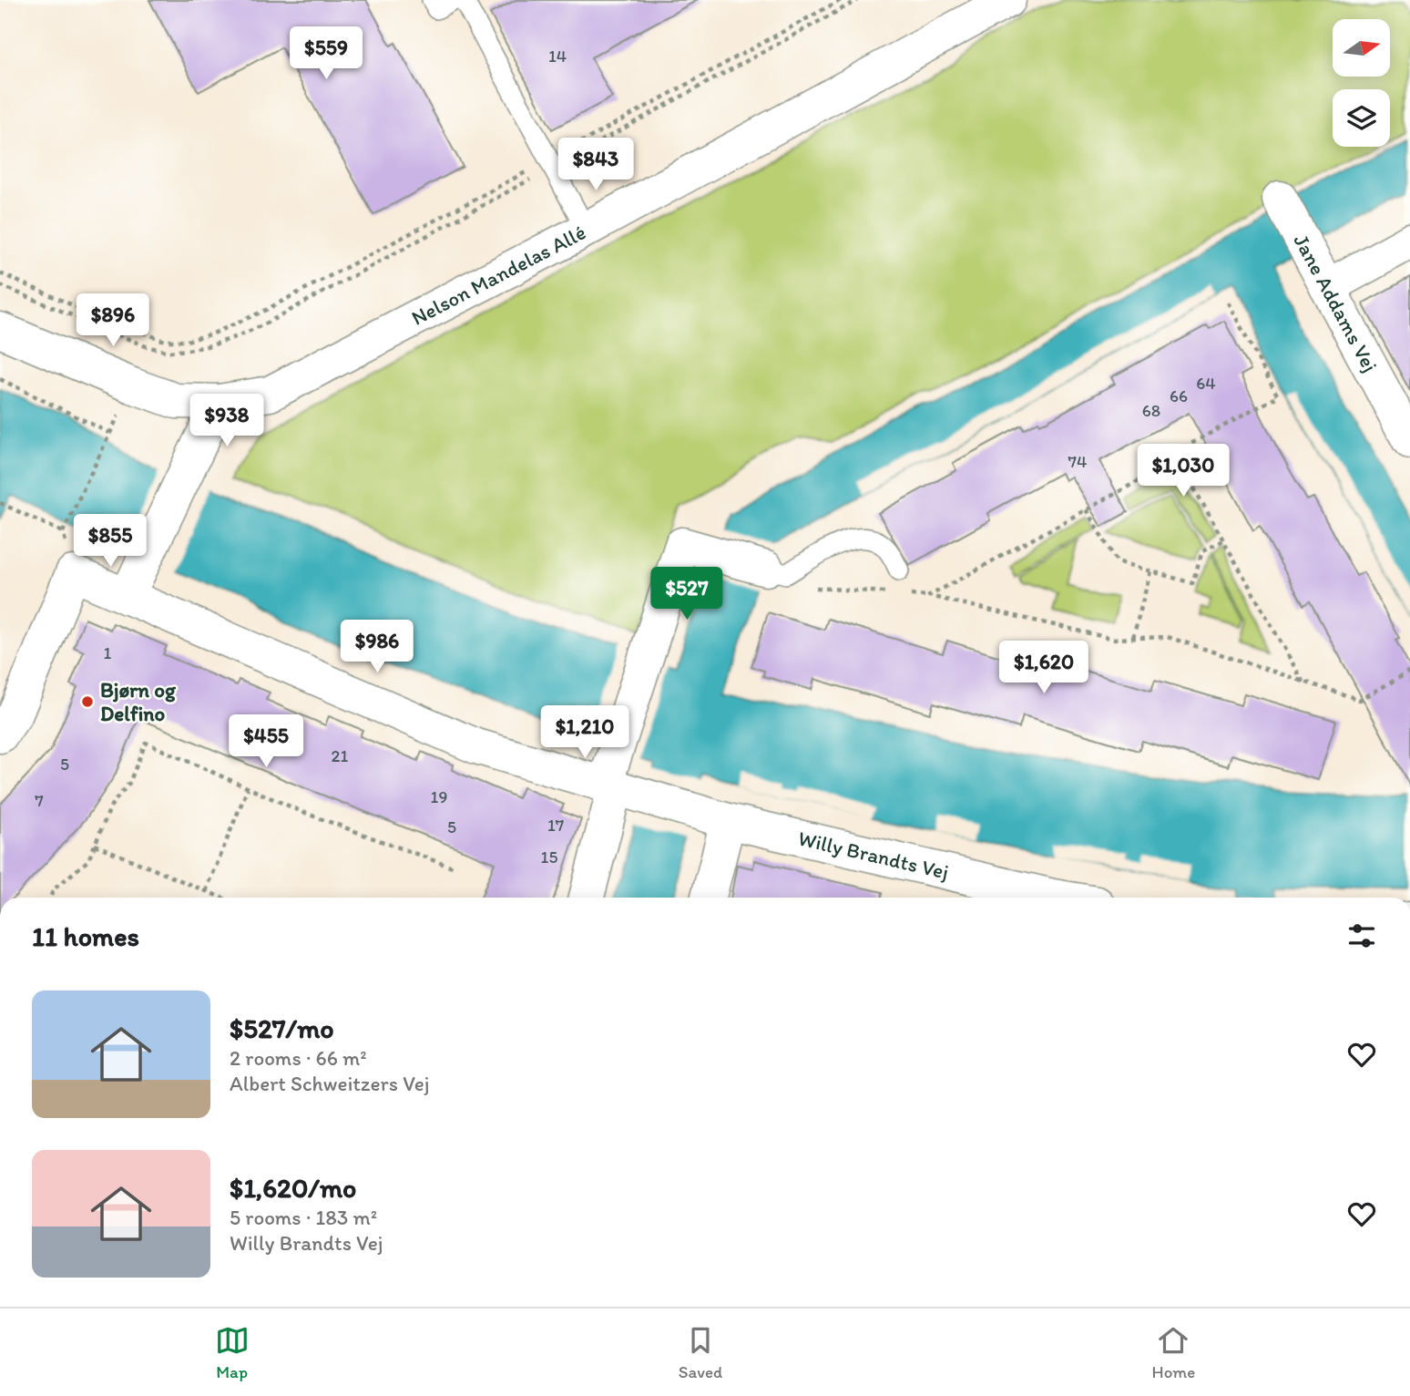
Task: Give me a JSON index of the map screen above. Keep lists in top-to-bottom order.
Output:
{
  "streets": {
    "street": ["Nelson Mandelas Allé", "Jane Addams Vej", "Willy Brandts Vej"]
  },
  "places": ["Bjørn og Delfino"],
  "house_numbers": [
    "14",
    "64",
    "66",
    "68",
    "74",
    "1",
    "21",
    "5",
    "19",
    "7",
    "17",
    "5",
    "15"
  ],
  "north": "right",
  "page": {
    "price": [
      "$559",
      "$843",
      "$896",
      "$938",
      "$1,030",
      "$855",
      "$527",
      "$986",
      "$1,620",
      "$1,210",
      "$455"
    ],
    "heading": "11 homes",
    "list": [
      {
        "name": "$527/mo",
        "note": "2 rooms · 66 m² · Albert Schweitzers Vej"
      },
      {
        "name": "$1,620/mo",
        "note": "5 rooms · 183 m² · Willy Brandts Vej"
      }
    ],
    "tabs": ["Map", "Saved", "Home"]
  }
}
